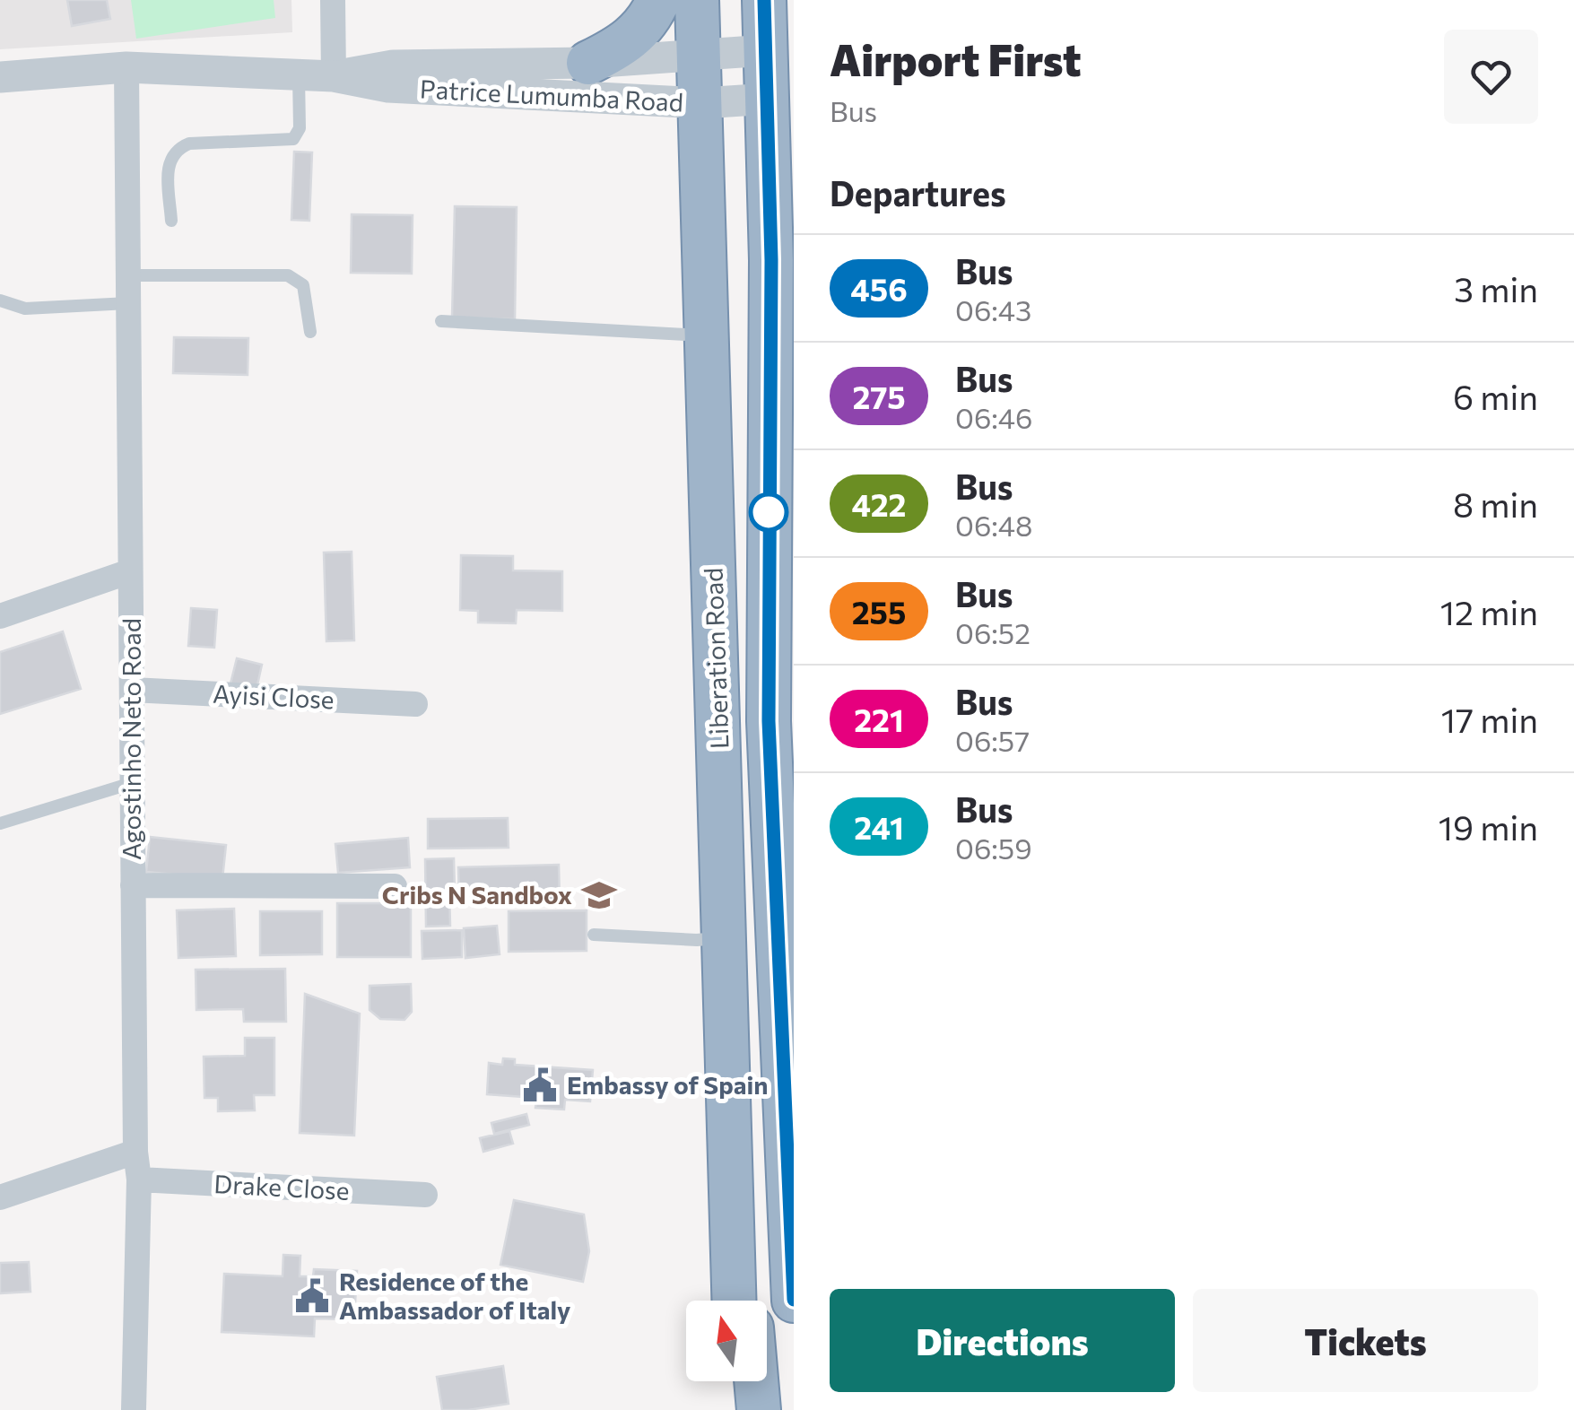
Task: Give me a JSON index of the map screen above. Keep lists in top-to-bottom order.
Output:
{
  "streets": {
    "highway": ["Liberation Road"],
    "street": [
      "Patrice Lumumba Road",
      "Ayisi Close",
      "Agostinho Neto Road",
      "Drake Close"
    ]
  },
  "crossings": [
    ["Patrice Lumumba Road", "Liberation Road"],
    ["Patrice Lumumba Road", "Agostinho Neto Road"],
    ["Ayisi Close", "Agostinho Neto Road"],
    ["Agostinho Neto Road", "Drake Close"]
  ],
  "places": {
    "school or university": ["Cribs N Sandbox"],
    "public building": ["Embassy of Spain", "Residence of the Ambassador of Italy"]
  },
  "lines": ["bus line 456"],
  "north": "top",
  "page": {
    "heading": [
      ["Airport First", "Bus"],
      "Departures"
    ],
    "list": [
      {
        "mark": "456",
        "name": "Bus",
        "note": "06:43",
        "value": "3 min"
      },
      {
        "mark": "275",
        "name": "Bus",
        "note": "06:46",
        "value": "6 min"
      },
      {
        "mark": "422",
        "name": "Bus",
        "note": "06:48",
        "value": "8 min"
      },
      {
        "mark": "255",
        "name": "Bus",
        "note": "06:52",
        "value": "12 min"
      },
      {
        "mark": "221",
        "name": "Bus",
        "note": "06:57",
        "value": "17 min"
      },
      {
        "mark": "241",
        "name": "Bus",
        "note": "06:59",
        "value": "19 min"
      }
    ],
    "buttons": ["Directions", "Tickets"]
  }
}
